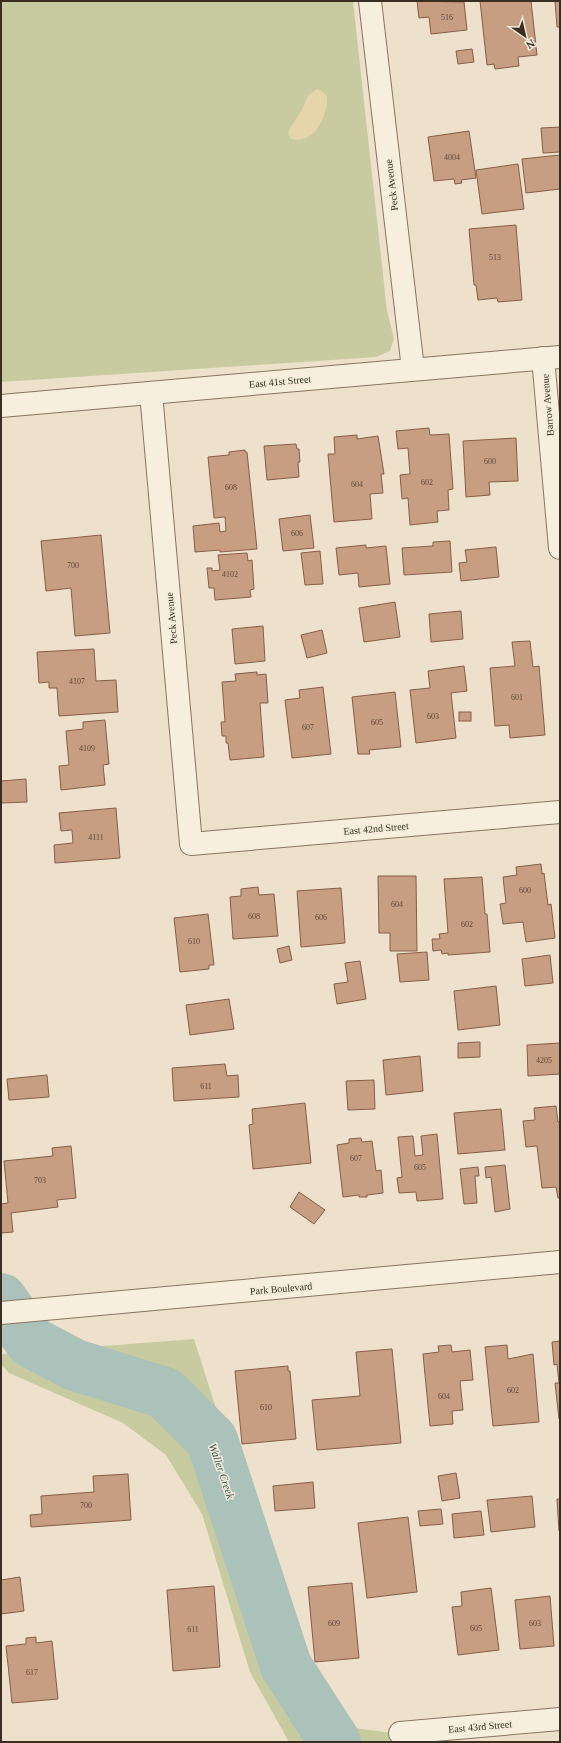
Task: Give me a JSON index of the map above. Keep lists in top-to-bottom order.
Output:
{
  "streets": {
    "street": [
      "Peck Avenue",
      "East 41st Street",
      "Barrow Avenue",
      "East 42nd Street",
      "Park Boulevard",
      "East 43rd Street"
    ]
  },
  "crossings": [
    ["Peck Avenue", "East 41st Street"],
    ["Peck Avenue", "East 42nd Street"],
    ["East 41st Street", "Barrow Avenue"]
  ],
  "water": ["Waller Creek"],
  "house_numbers": [
    "516",
    "4004",
    "513",
    "600",
    "602",
    "604",
    "608",
    "606",
    "700",
    "4102",
    "4107",
    "601",
    "603",
    "605",
    "607",
    "4109",
    "4111",
    "600",
    "604",
    "608",
    "606",
    "602",
    "610",
    "4205",
    "611",
    "607",
    "605",
    "703",
    "602",
    "604",
    "610",
    "700",
    "609",
    "603",
    "605",
    "611",
    "617"
  ],
  "north": "bottom right"
}
